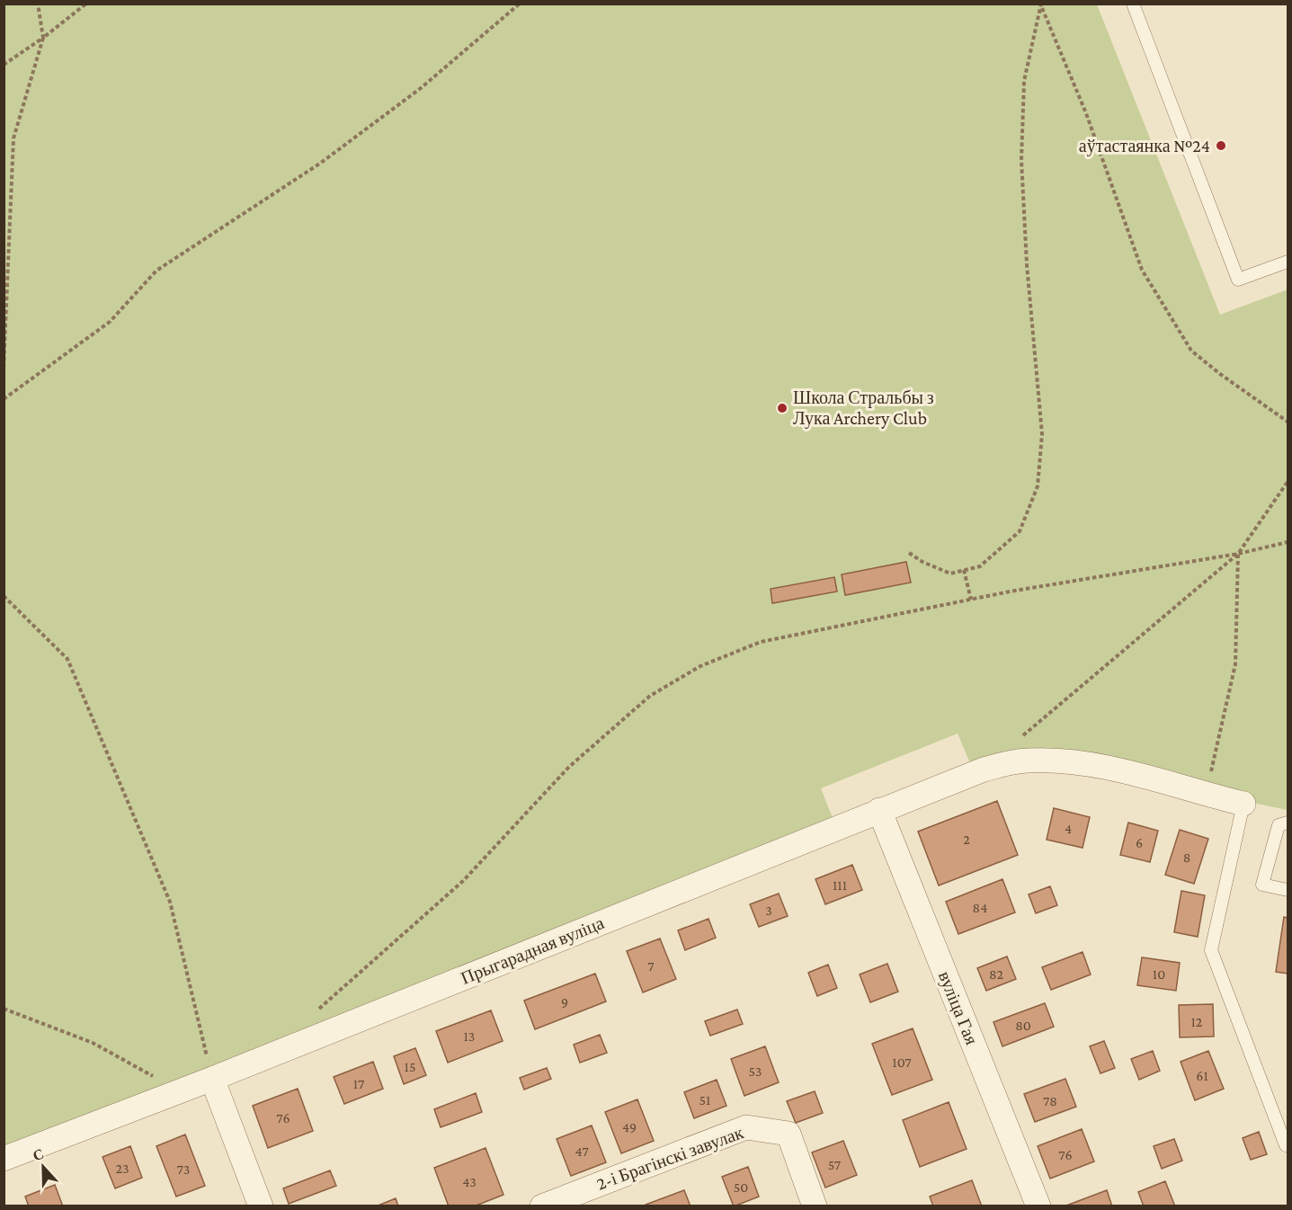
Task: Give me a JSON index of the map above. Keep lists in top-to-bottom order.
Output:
{
  "streets": {
    "street": ["Прыгарадная вуліца", "вуліца Гая", "2-і Брагінскі завулак"]
  },
  "crossings": [
    ["Прыгарадная вуліца", "вуліца Гая"]
  ],
  "places": ["аўтастаянка №24", "Школа Стральбы з Лука Archery Club"],
  "house_numbers": [
    "4",
    "2",
    "6",
    "8",
    "111",
    "84",
    "3",
    "7",
    "82",
    "10",
    "9",
    "12",
    "80",
    "13",
    "107",
    "15",
    "53",
    "61",
    "17",
    "51",
    "78",
    "76",
    "49",
    "47",
    "76",
    "57",
    "23",
    "73",
    "43",
    "50"
  ],
  "north": "top"
}
